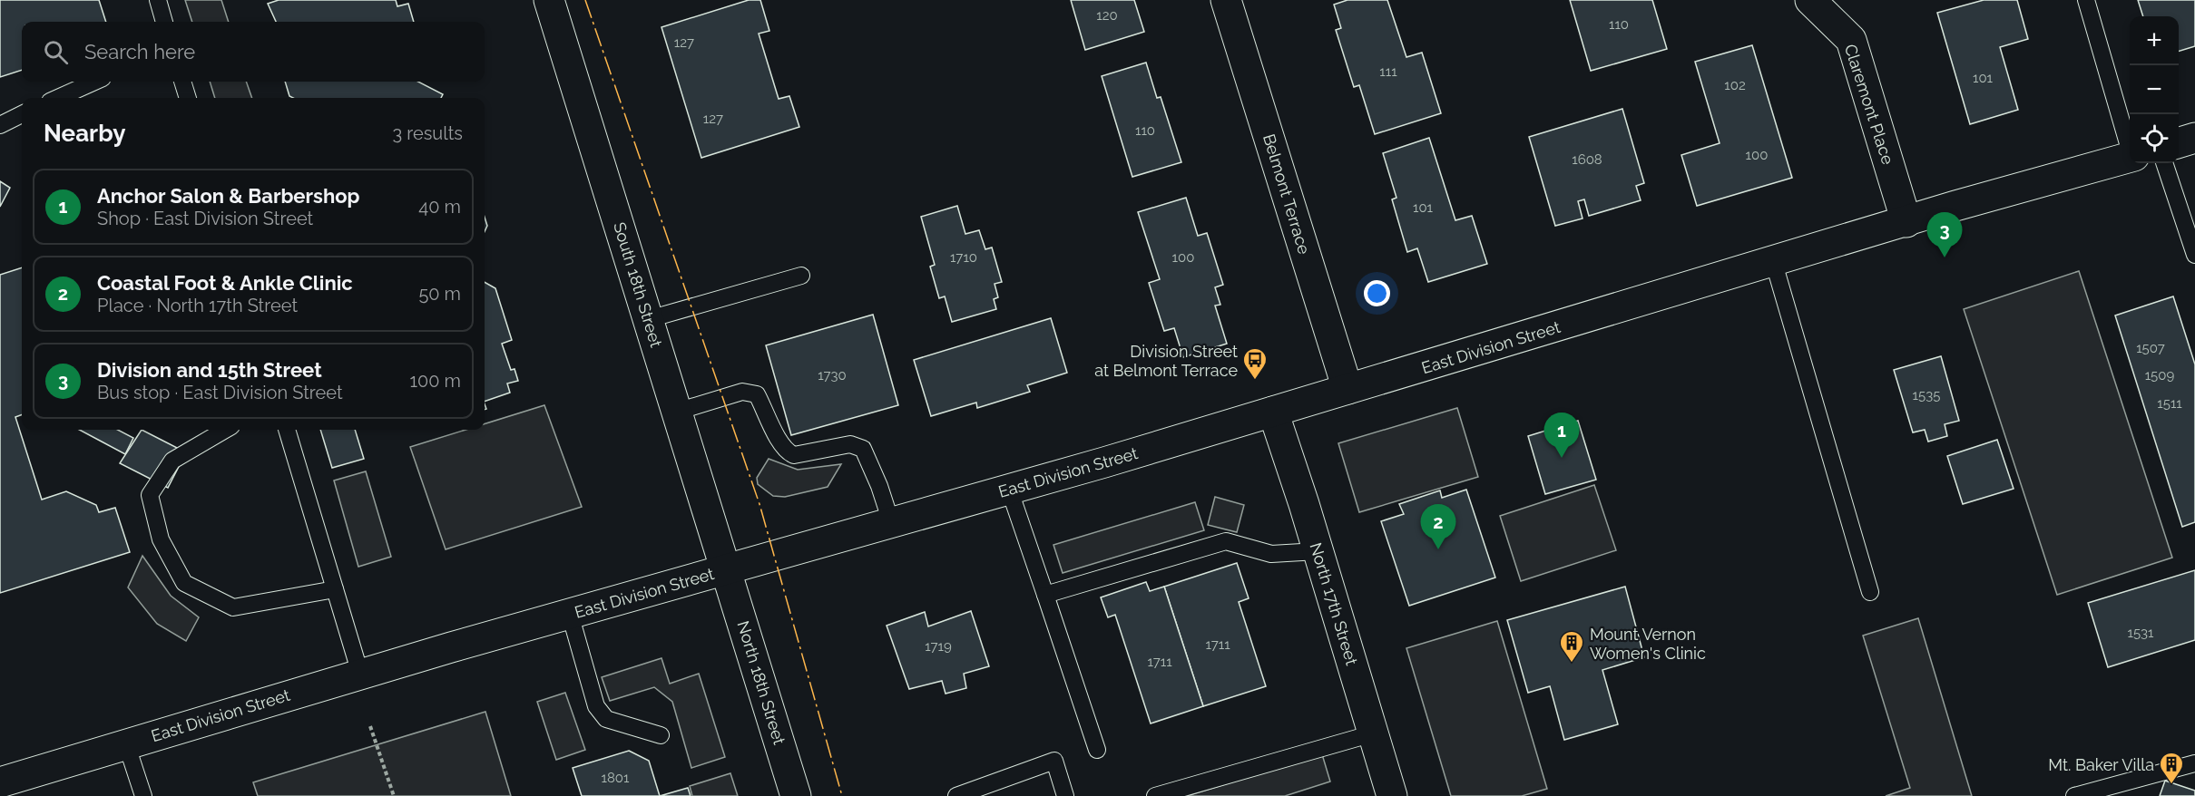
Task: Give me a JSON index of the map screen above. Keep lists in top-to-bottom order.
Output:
{
  "streets": {
    "street": [
      "Claremont Place",
      "Belmont Terrace",
      "South 18th Street",
      "East Division Street",
      "North 17th Street",
      "North 18th Street"
    ]
  },
  "crossings": [
    ["Claremont Place", "East Division Street"],
    ["Belmont Terrace", "East Division Street"],
    ["South 18th Street", "East Division Street"],
    ["South 18th Street", "North 18th Street"],
    ["East Division Street", "North 17th Street"],
    ["East Division Street", "North 18th Street"]
  ],
  "places": {
    "bus stop": ["Division Street at Belmont Terrace"],
    "building": ["Mount Vernon Women's Clinic", "Mt. Baker Villa"]
  },
  "house_numbers": [
    "120",
    "110",
    "127",
    "111",
    "101",
    "102",
    "127",
    "110",
    "100",
    "1608",
    "101",
    "1710",
    "100",
    "1507",
    "1730",
    "1509",
    "1535",
    "1511",
    "1531",
    "1711",
    "1719",
    "1711",
    "1801"
  ],
  "page": {
    "map_buttons": ["+", "−"],
    "search": "Search here",
    "heading": ["Nearby", "3 results"],
    "list": [
      {
        "mark": "1",
        "name": "Anchor Salon & Barbershop",
        "note": "Shop · East Division Street",
        "value": "40 m"
      },
      {
        "mark": "2",
        "name": "Coastal Foot & Ankle Clinic",
        "note": "Place · North 17th Street",
        "value": "50 m"
      },
      {
        "mark": "3",
        "name": "Division and 15th Street",
        "note": "Bus stop · East Division Street",
        "value": "100 m"
      }
    ],
    "pins": ["3", "1", "2"]
  }
}
